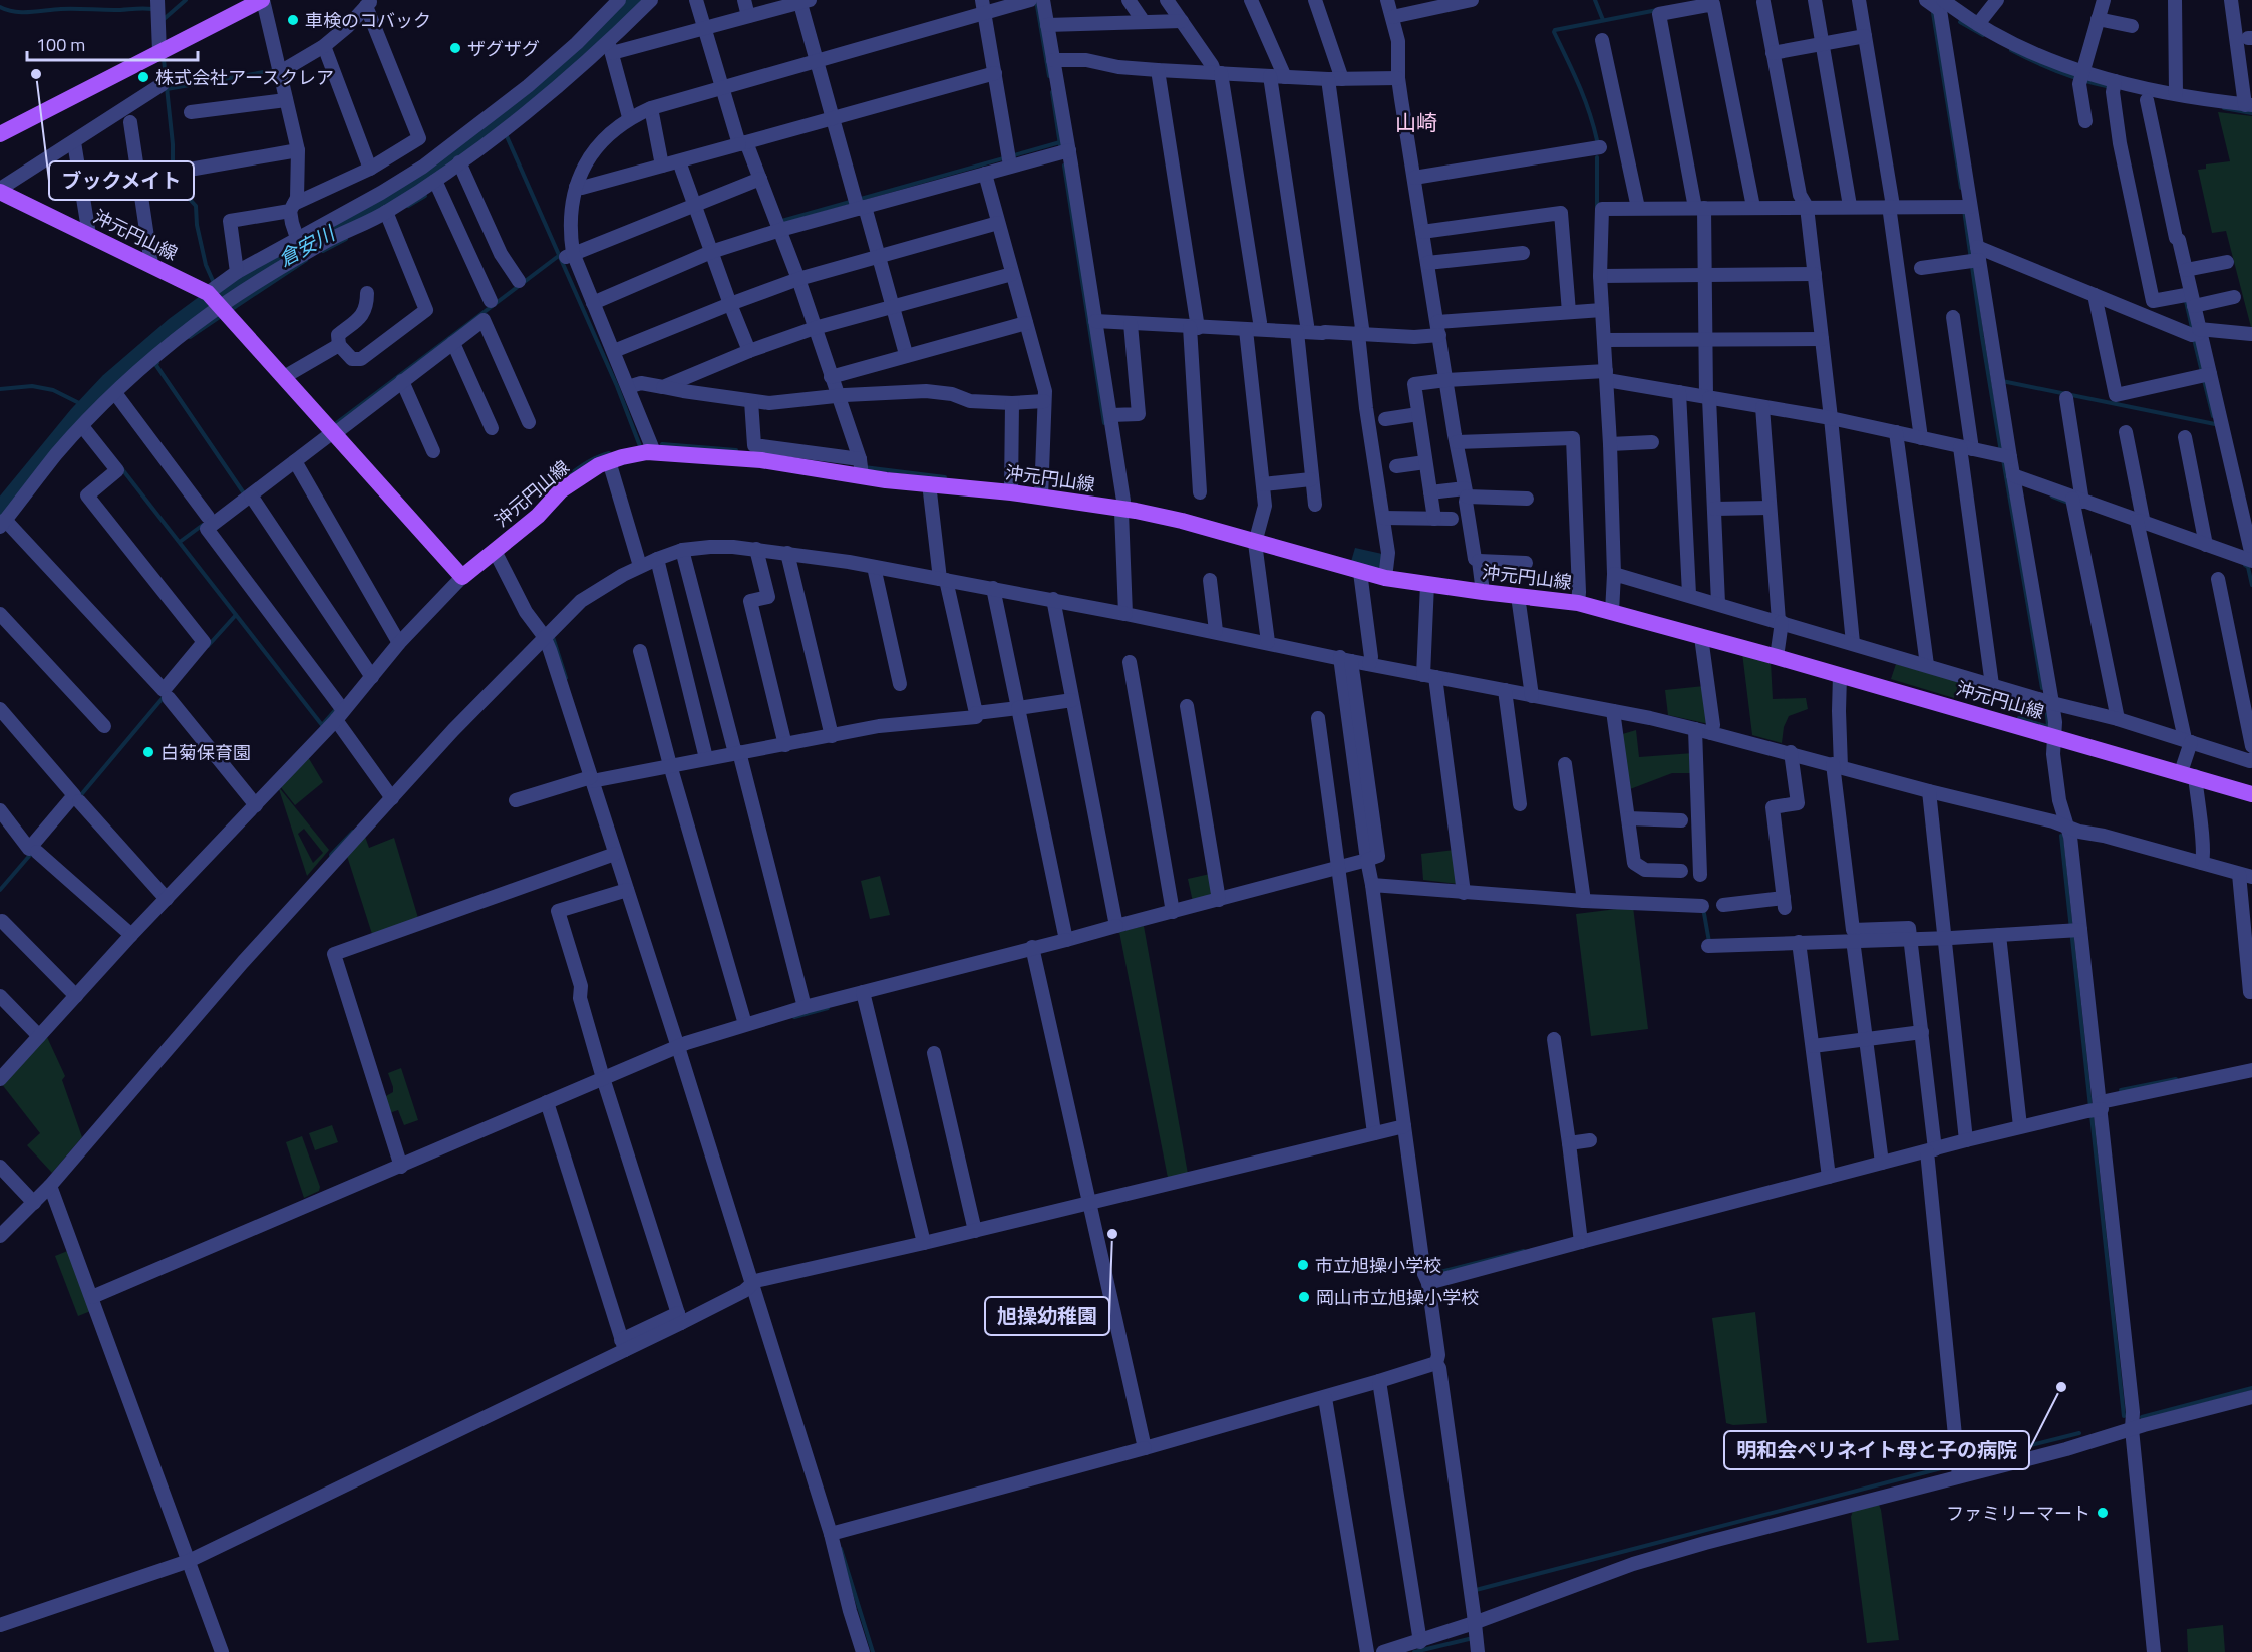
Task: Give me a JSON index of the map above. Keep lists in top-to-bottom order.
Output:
{
  "streets": {
    "main road": ["沖元円山線"]
  },
  "districts": ["山崎"],
  "water": ["倉安川"],
  "places": [
    "車検のコバック",
    "ザグザグ",
    "ブックメイト",
    "株式会社アースクレア",
    "白菊保育園",
    "旭操幼稚園",
    "市立旭操小学校",
    "岡山市立旭操小学校",
    "明和会ペリネイト母と子の病院",
    "ファミリーマート"
  ],
  "scale_bar": "100 m"
}
